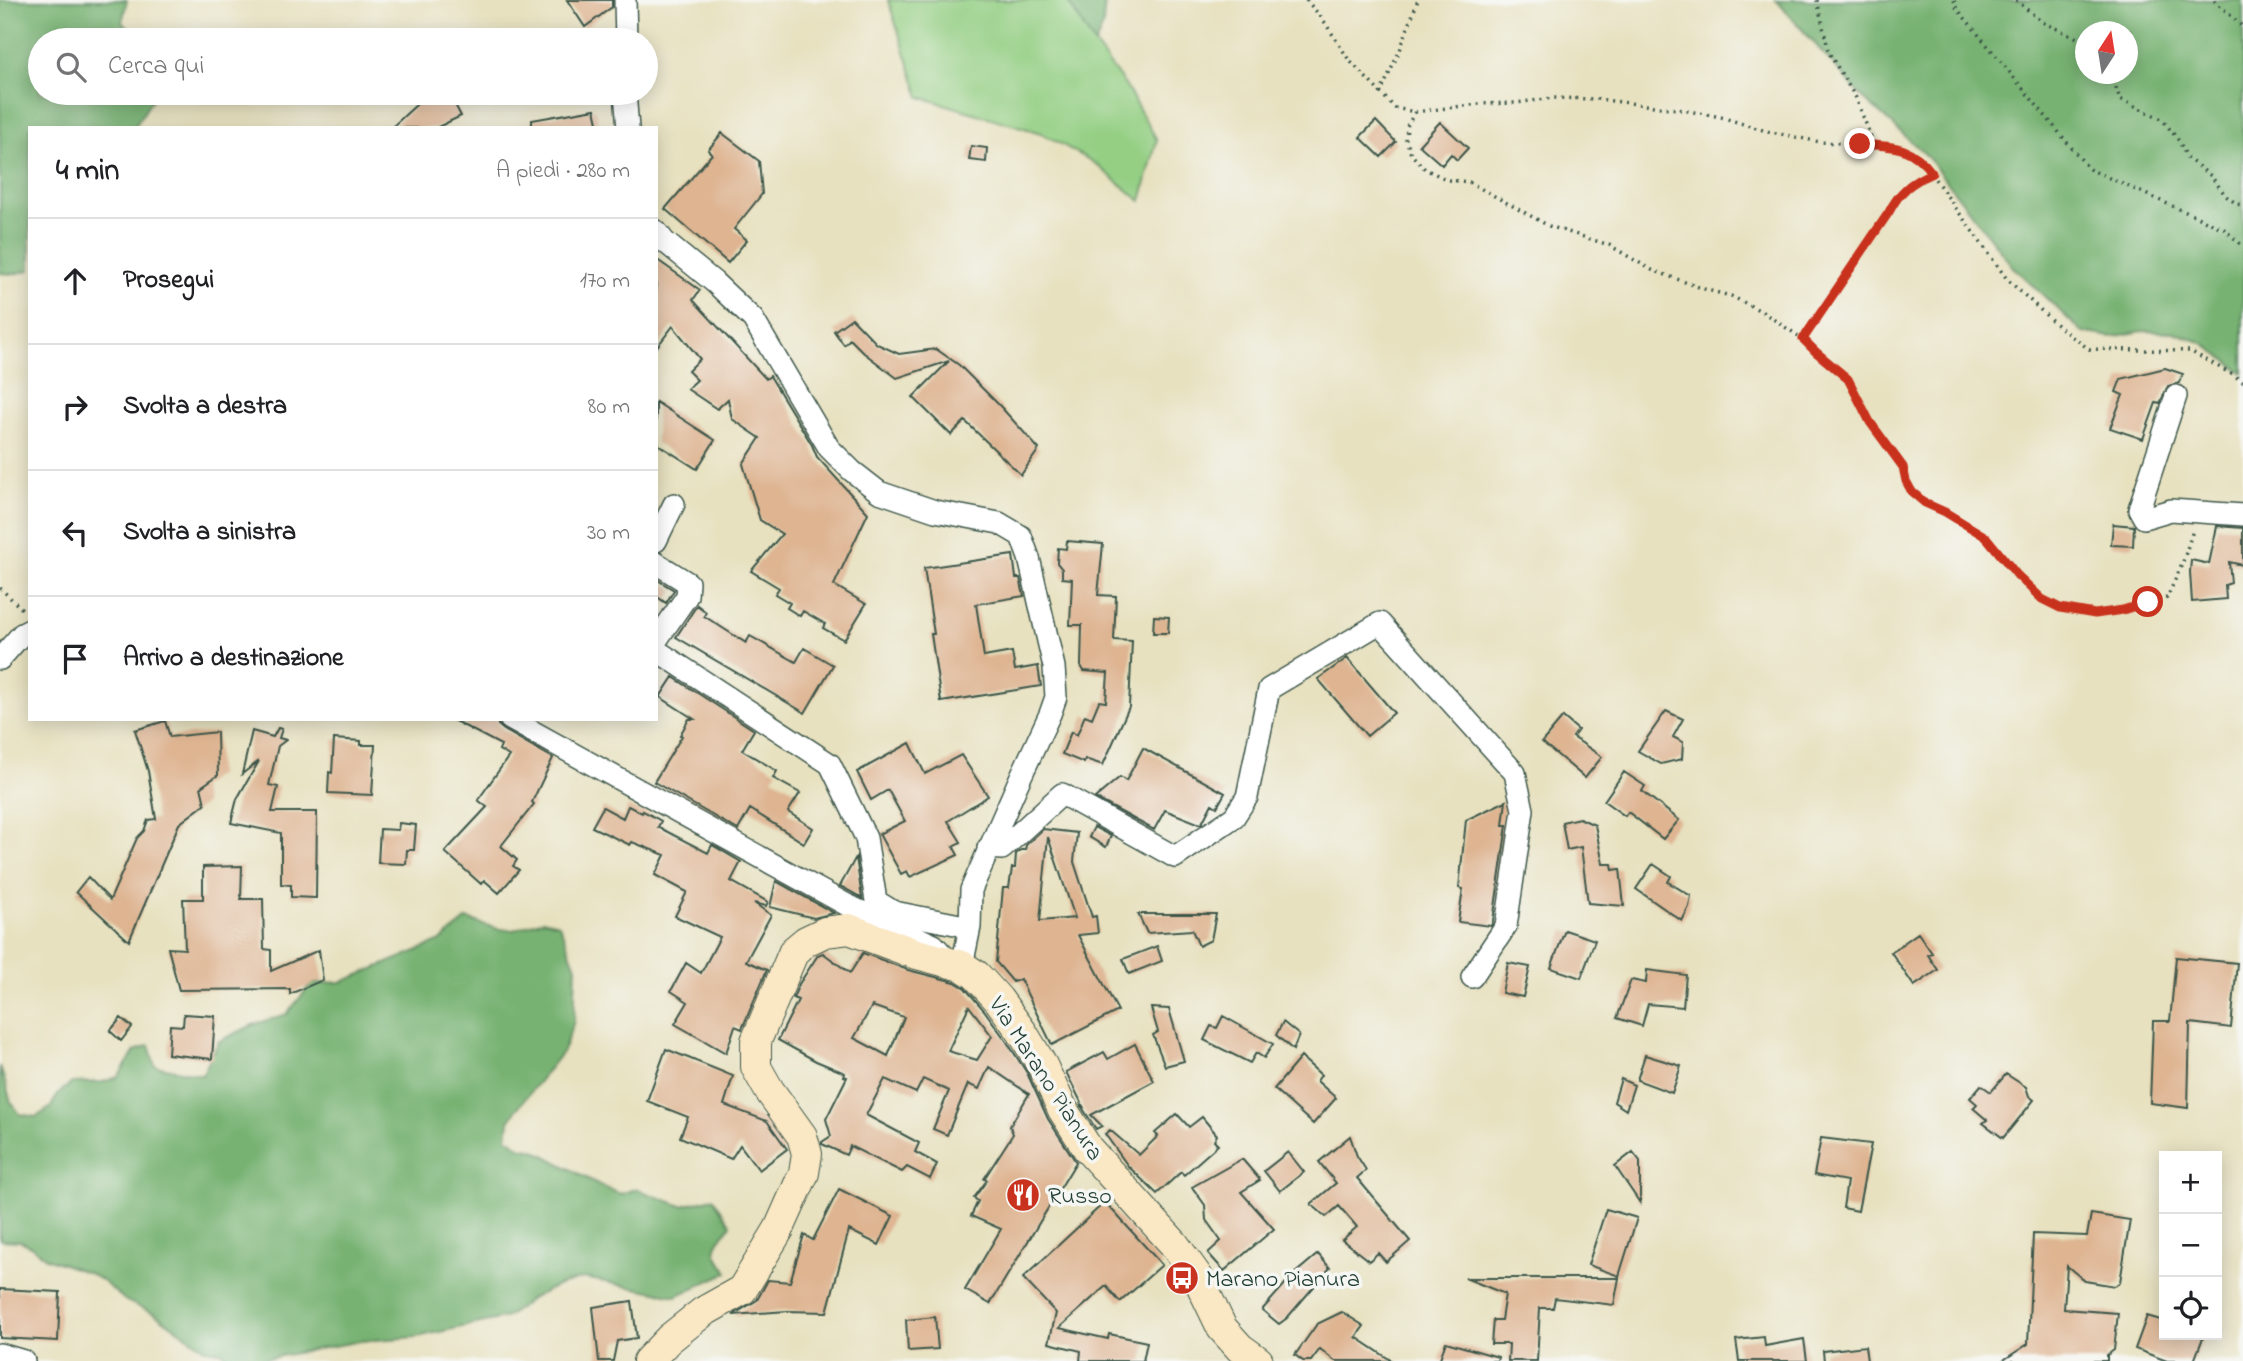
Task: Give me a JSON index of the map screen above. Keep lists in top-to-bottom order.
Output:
{
  "streets": {
    "street": ["Via Marano Pianura"]
  },
  "places": {
    "restaurant": ["Russo"],
    "bus stop": ["Marano Pianura"]
  },
  "north": "top",
  "page": {
    "search": "Cerca qui",
    "heading": ["4 min", "A piedi · 280 m"],
    "list": [
      ["Prosegui", "170 m"],
      ["Svolta a destra", "80 m"],
      ["Svolta a sinistra", "30 m"],
      "Arrivo a destinazione"
    ],
    "map_buttons": ["+", "−"]
  }
}
